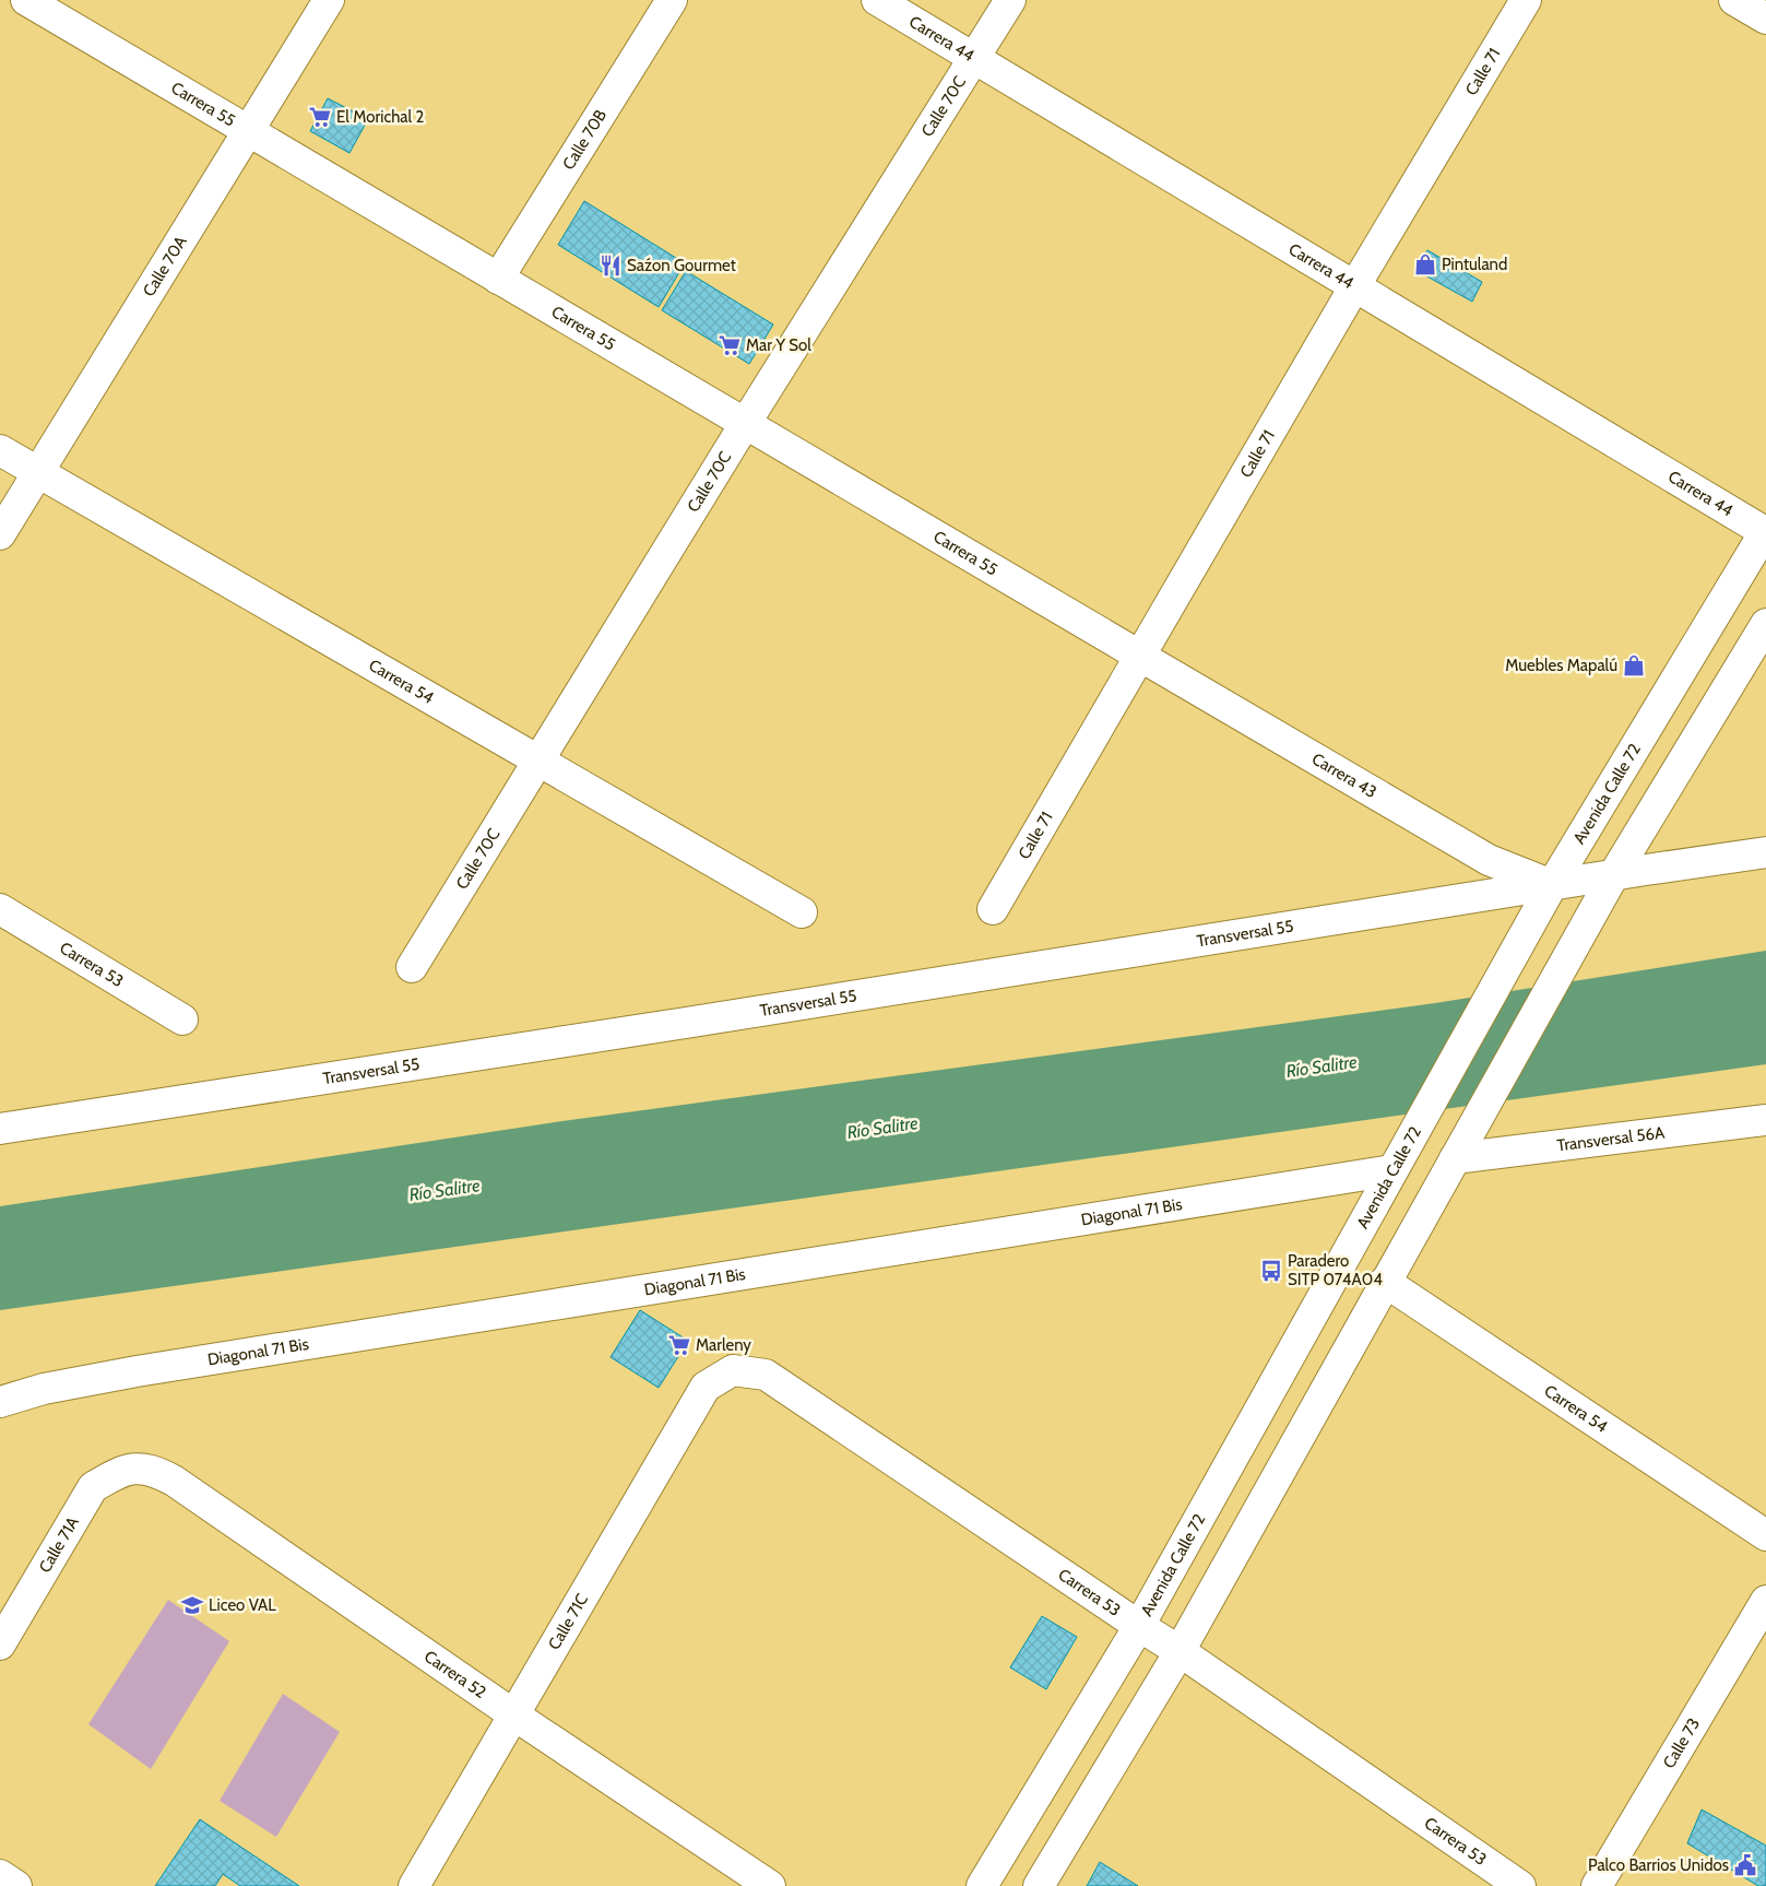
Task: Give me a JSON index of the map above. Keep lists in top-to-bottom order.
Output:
{
  "streets": {
    "street": [
      "Carrera 44",
      "Calle 71",
      "Carrera 55",
      "Calle 70C",
      "Calle 70B",
      "Calle 70A",
      "Carrera 54",
      "Carrera 43",
      "Avenida Calle 72",
      "Transversal 55",
      "Carrera 53",
      "Transversal 56A",
      "Diagonal 71 Bis",
      "Calle 71A",
      "Calle 71C",
      "Carrera 52",
      "Calle 73"
    ]
  },
  "crossings": [
    ["Carrera 44", "Calle 71"],
    ["Carrera 44", "Calle 70C"],
    ["Carrera 44", "Avenida Calle 72"],
    ["Calle 71", "Carrera 55"],
    ["Calle 71", "Carrera 43"],
    ["Carrera 55", "Calle 70C"],
    ["Carrera 55", "Calle 70B"],
    ["Carrera 55", "Calle 70A"],
    ["Carrera 55", "Carrera 43"],
    ["Calle 70C", "Carrera 54"],
    ["Calle 70A", "Carrera 54"],
    ["Carrera 43", "Avenida Calle 72"],
    ["Carrera 43", "Transversal 55"],
    ["Avenida Calle 72", "Transversal 55"],
    ["Avenida Calle 72", "Carrera 53"],
    ["Avenida Calle 72", "Diagonal 71 Bis"],
    ["Carrera 53", "Calle 71C"],
    ["Calle 71A", "Carrera 52"],
    ["Calle 71C", "Carrera 52"]
  ],
  "water": ["Río Salitre"],
  "places": {
    "supermarket": ["El Morichal 2", "Mar Y Sol", "Marleny"],
    "shop": ["Pintuland", "Muebles Mapalú"],
    "restaurant": ["Saźon Gourmet"],
    "bus stop": ["Paradero SITP 074A04"],
    "school or university": ["Liceo VAL"],
    "public building": ["Palco Barrios Unidos"]
  }
}
